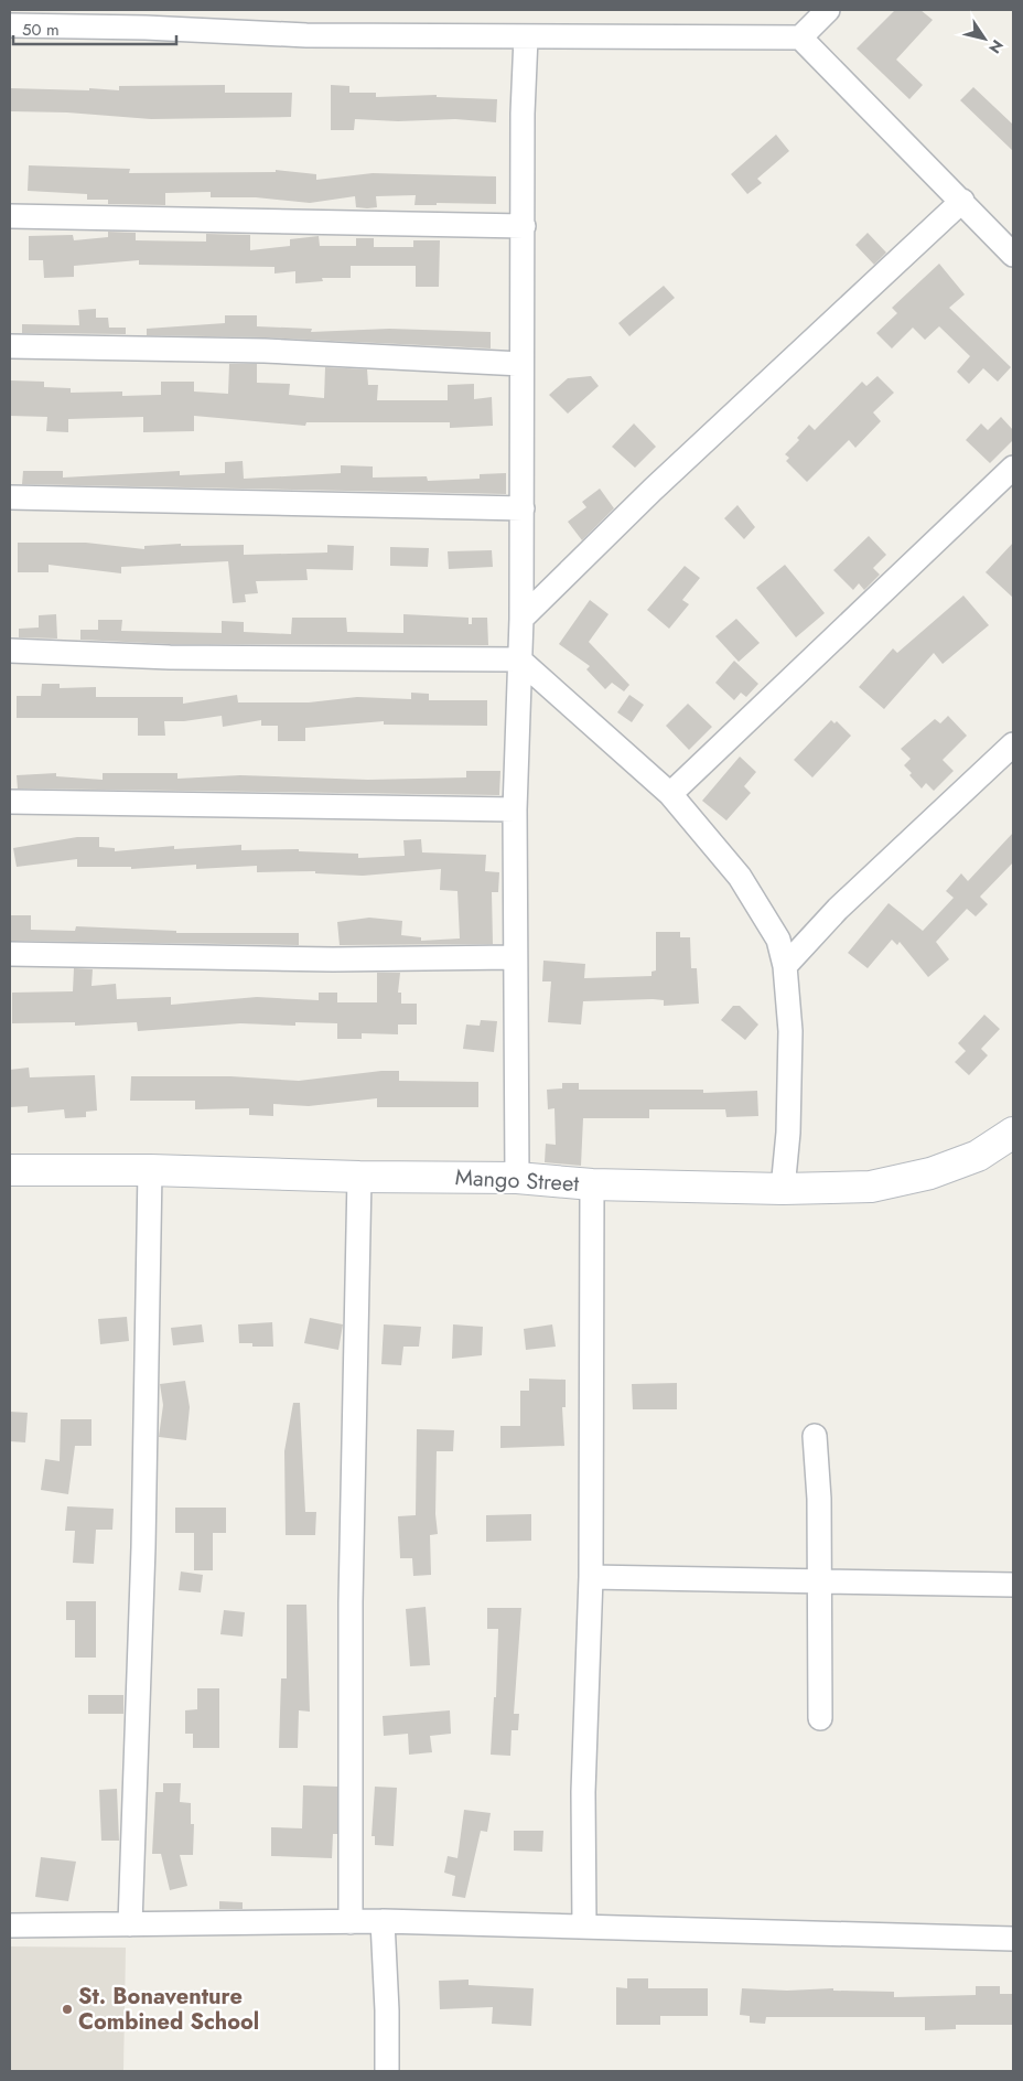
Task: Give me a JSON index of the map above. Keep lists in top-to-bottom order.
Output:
{
  "streets": {
    "main road": ["Mango Street"]
  },
  "places": ["St. Bonaventure Combined School"],
  "scale_bar": "50 m",
  "north": "bottom right"
}
